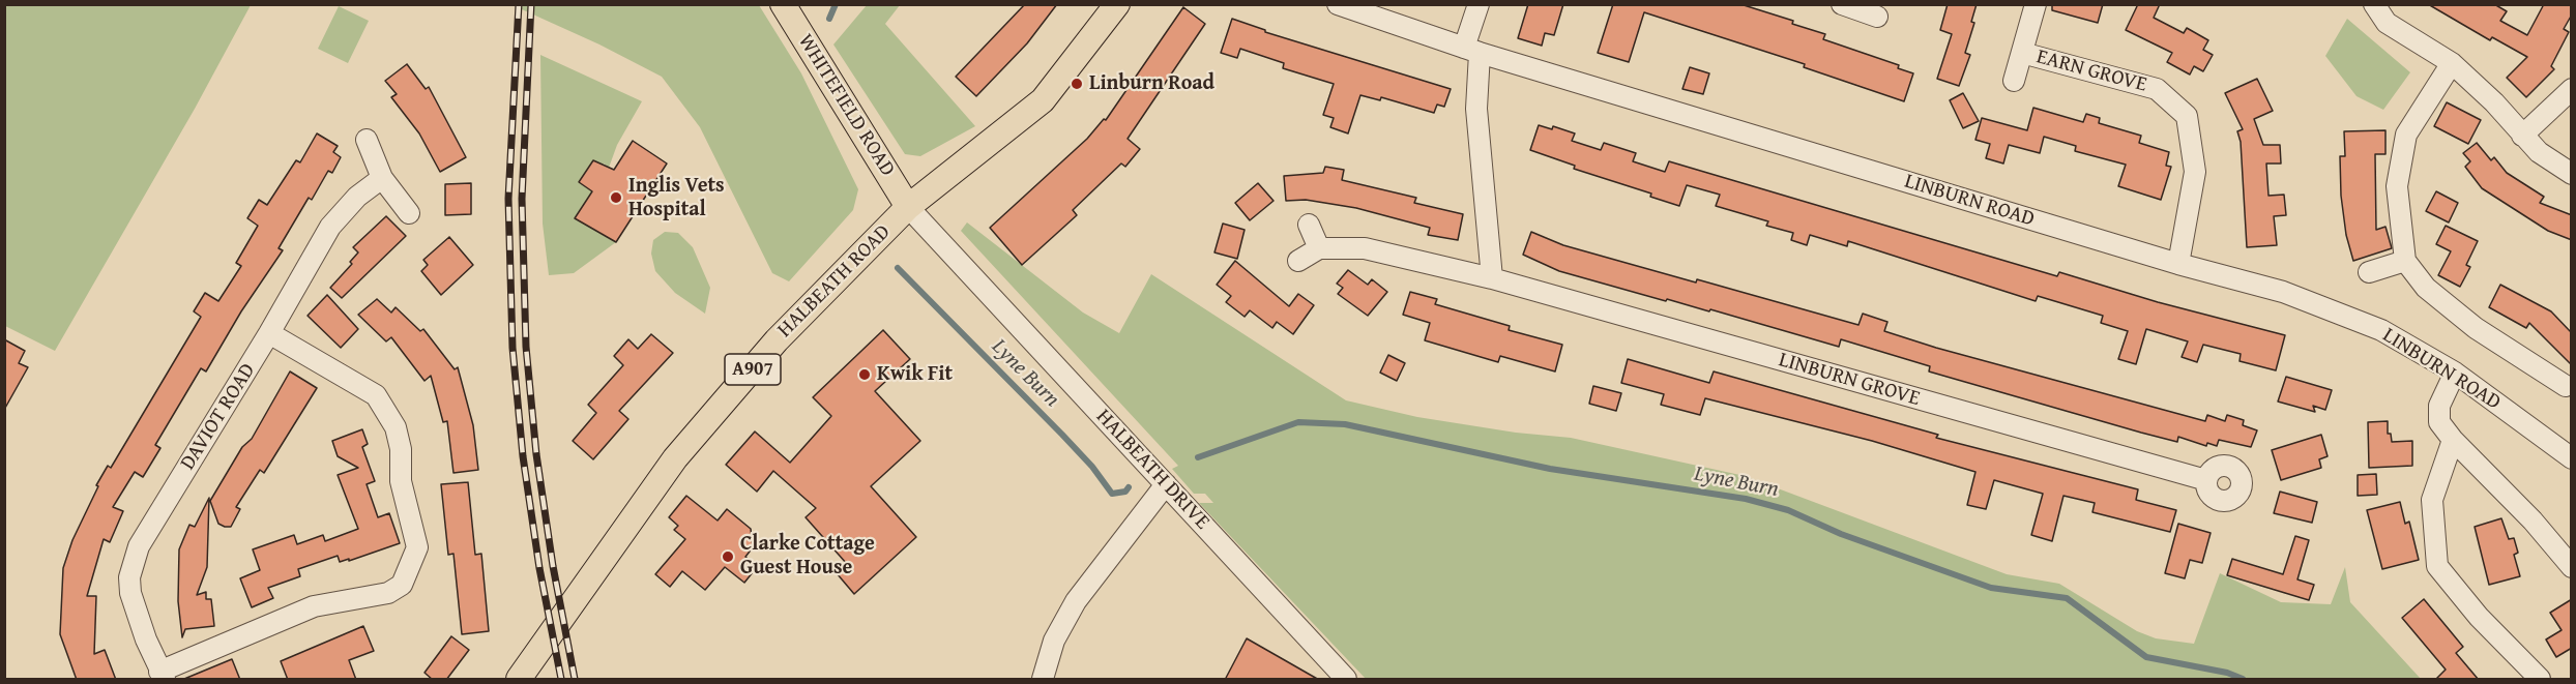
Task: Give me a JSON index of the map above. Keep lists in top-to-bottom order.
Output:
{
  "streets": {
    "main road": ["WHITEFIELD ROAD", "HALBEATH ROAD", "A907"],
    "street": [
      "EARN GROVE",
      "LINBURN ROAD",
      "LINBURN GROVE",
      "DAVIOT ROAD",
      "HALBEATH DRIVE"
    ]
  },
  "crossings": [
    ["EARN GROVE", "LINBURN ROAD"],
    ["WHITEFIELD ROAD", "HALBEATH ROAD"],
    ["WHITEFIELD ROAD", "HALBEATH DRIVE"],
    ["HALBEATH ROAD", "HALBEATH DRIVE"]
  ],
  "water": ["Lyne Burn"],
  "places": [
    "Linburn Road",
    "Inglis Vets Hospital",
    "Kwik Fit",
    "Clarke Cottage Guest House"
  ]
}
